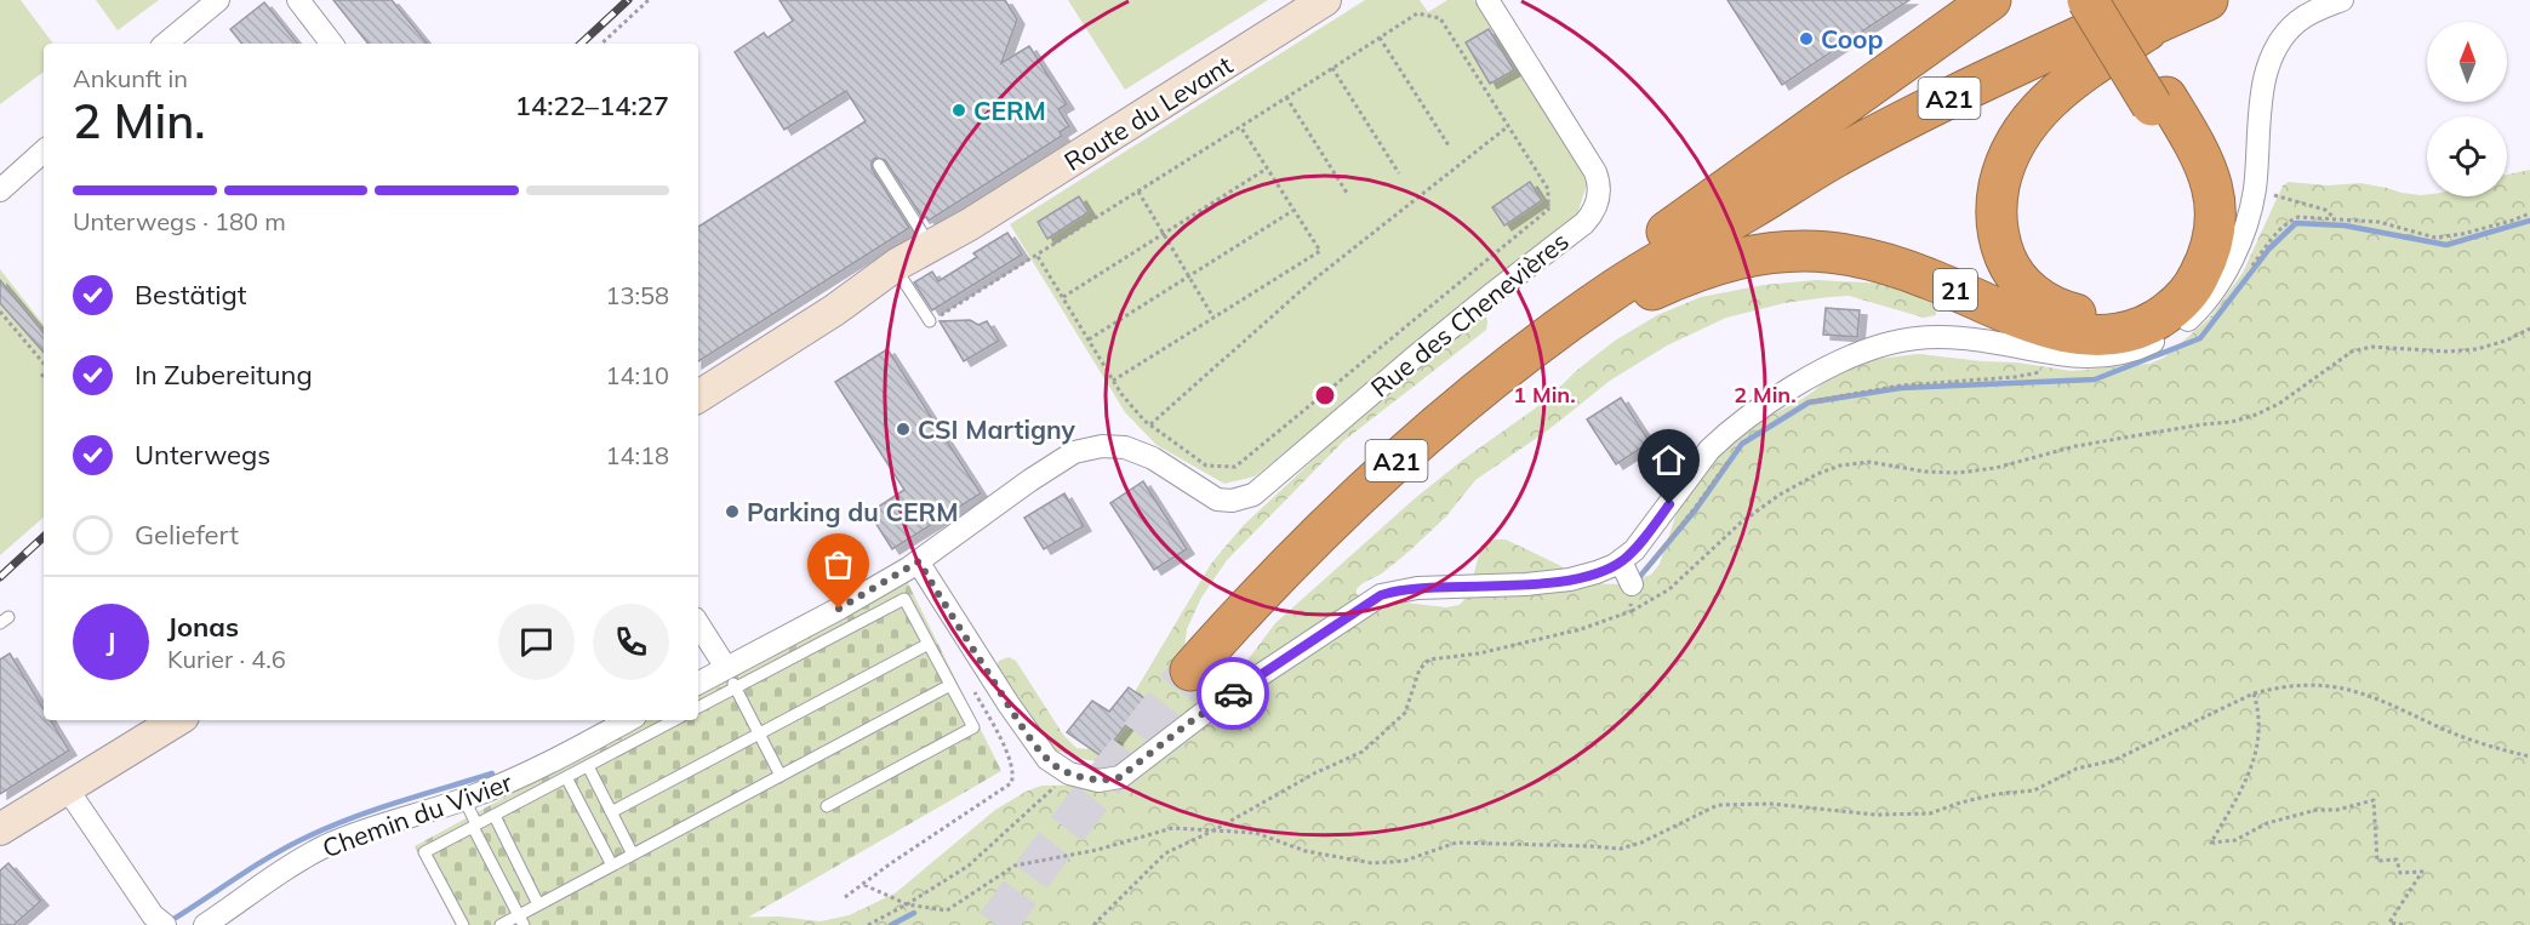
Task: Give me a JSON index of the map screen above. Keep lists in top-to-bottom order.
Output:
{
  "streets": {
    "highway": ["A21", "21"],
    "street": ["Route du Levant", "Rue des Chenevières", "Chemin du Vivier"]
  },
  "crossings": [
    ["A21", "21"]
  ],
  "places": [
    "Coop",
    "CERM",
    "CSI Martigny",
    "Parking du CERM"
  ],
  "north": "top",
  "page": {
    "heading": ["2 Min.", "Ankunft in", "14:22–14:27"],
    "panel": ["Jonas", "Kurier · 4.6"],
    "bar": "Unterwegs · 180 m",
    "list": [
      ["Bestätigt", "13:58"],
      ["In Zubereitung", "14:10"],
      ["Unterwegs", "14:18"],
      "Geliefert"
    ],
    "round": "J"
  },
  "rings": ["1 Min.", "2 Min."]
}
